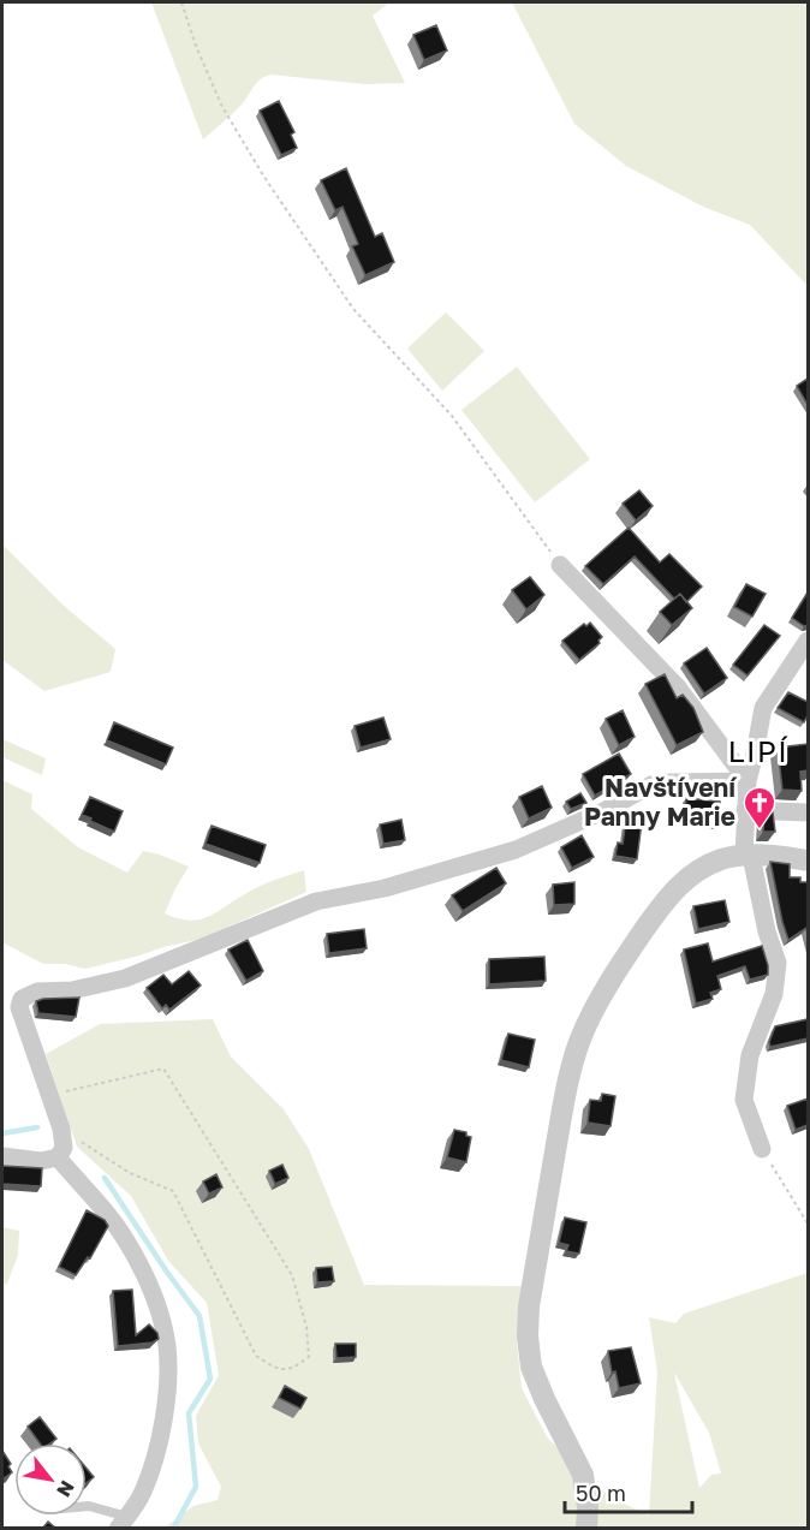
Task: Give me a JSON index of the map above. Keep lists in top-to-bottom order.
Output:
{
  "districts": ["LIPÍ"],
  "places": {
    "church": ["Navštívení Panny Marie"]
  },
  "scale_bar": "50 m",
  "north": "bottom right"
}
